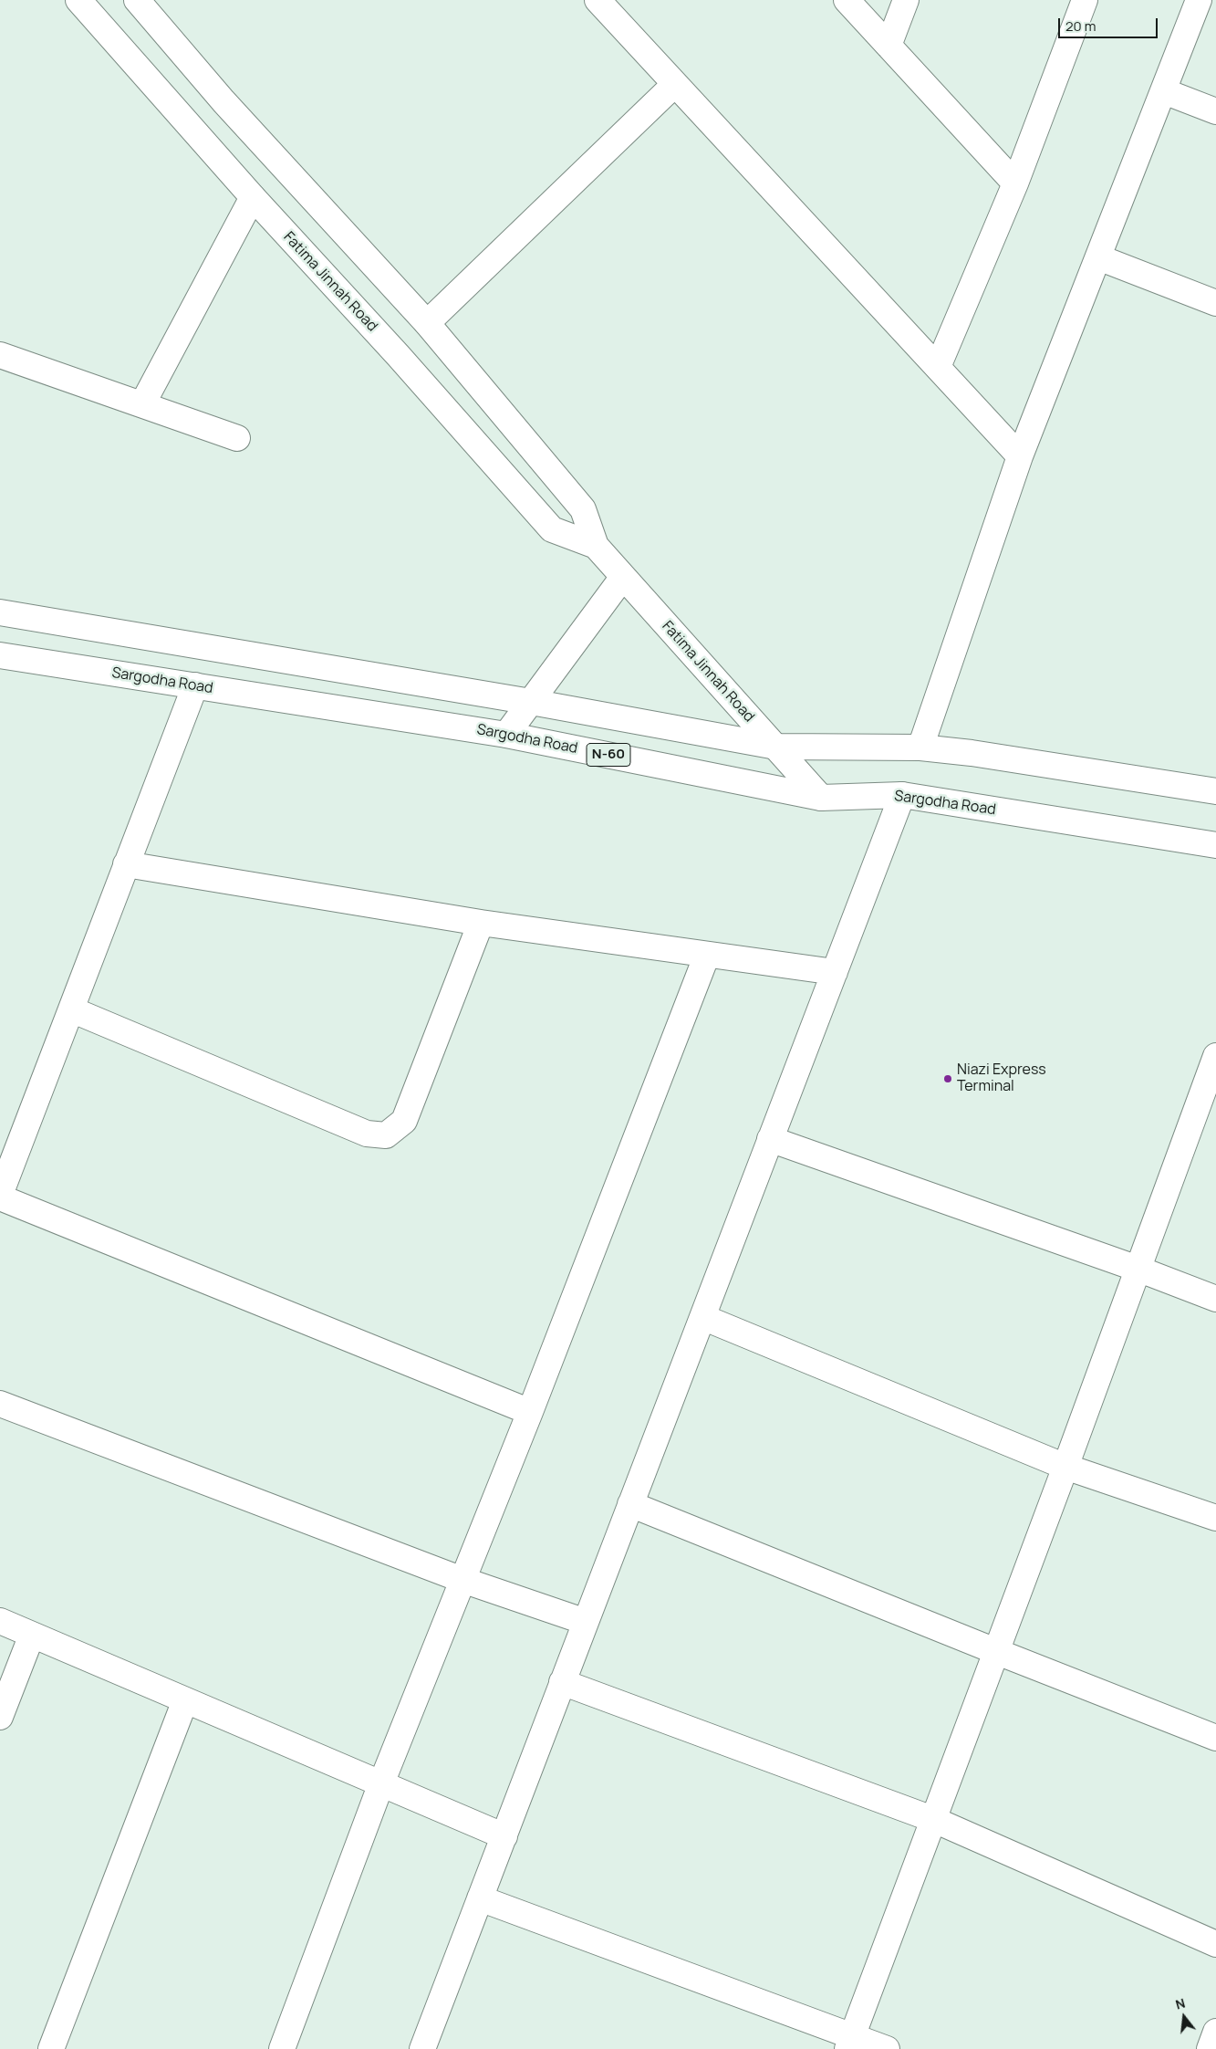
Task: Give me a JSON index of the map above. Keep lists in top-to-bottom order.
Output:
{
  "streets": {
    "main road": ["Fatima Jinnah Road", "Sargodha Road", "N-60"]
  },
  "crossings": [
    ["Fatima Jinnah Road", "Sargodha Road"]
  ],
  "places": ["Niazi Express Terminal"],
  "scale_bar": "20 m",
  "north": "top"
}
